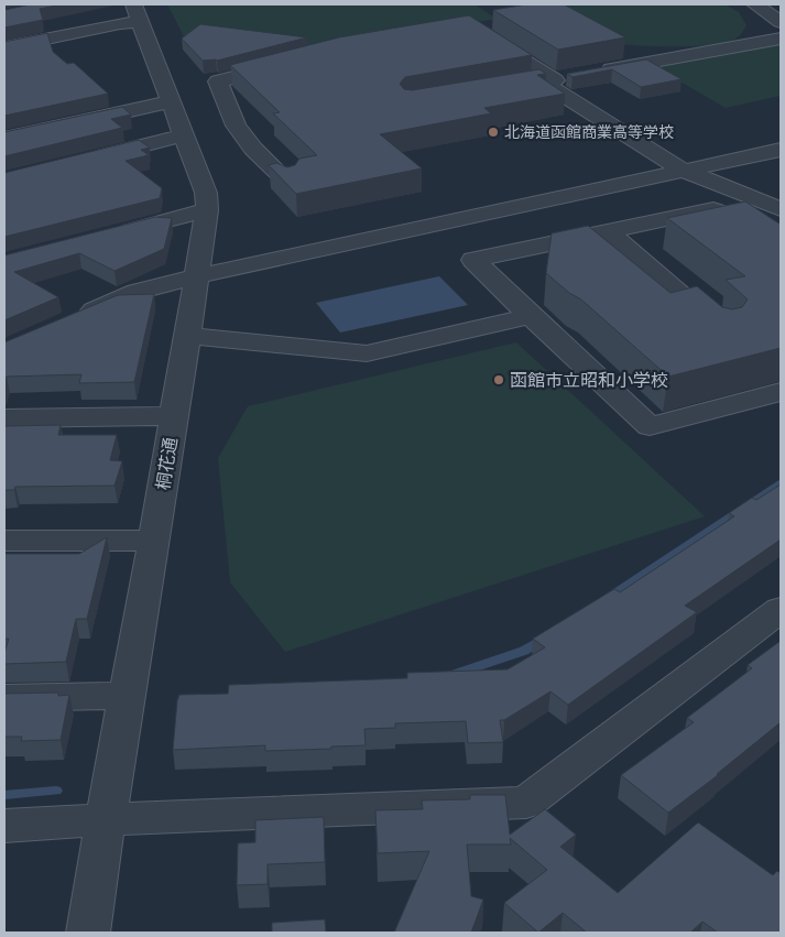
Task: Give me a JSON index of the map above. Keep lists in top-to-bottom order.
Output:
{
  "streets": {
    "street": ["桐花通"]
  },
  "places": ["北海道函館商業高等学校", "函館市立昭和小学校"]
}
